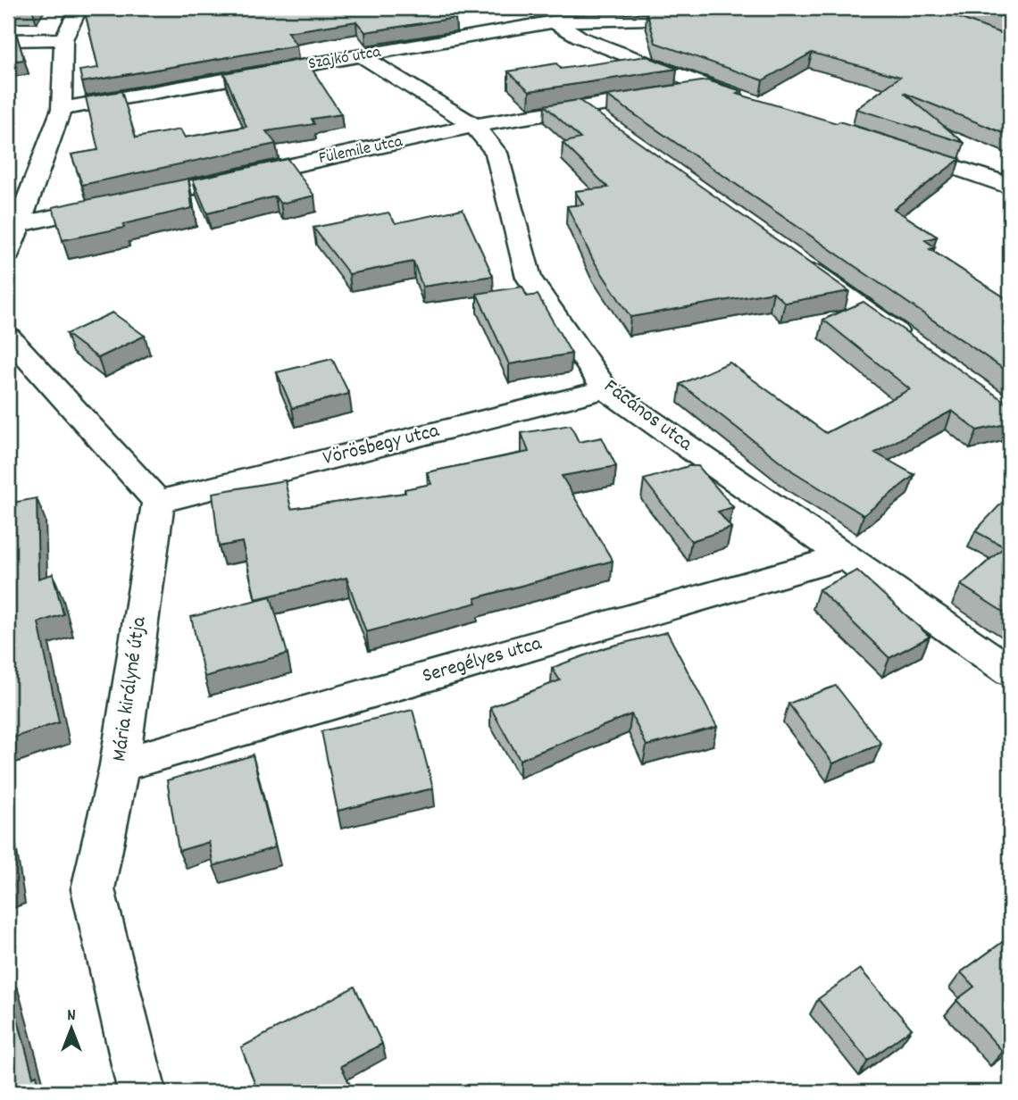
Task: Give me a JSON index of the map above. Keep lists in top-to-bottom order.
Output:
{
  "streets": {
    "street": [
      "Szajkó utca",
      "Fülemile utca",
      "Fácános utca",
      "Vörösbegy utca",
      "Seregélyes utca",
      "Mária királyné útja"
    ]
  },
  "crossings": [
    ["Szajkó utca", "Fácános utca"],
    ["Fülemile utca", "Fácános utca"],
    ["Fácános utca", "Vörösbegy utca"],
    ["Fácános utca", "Seregélyes utca"],
    ["Vörösbegy utca", "Mária királyné útja"],
    ["Seregélyes utca", "Mária királyné útja"]
  ],
  "north": "top"
}
